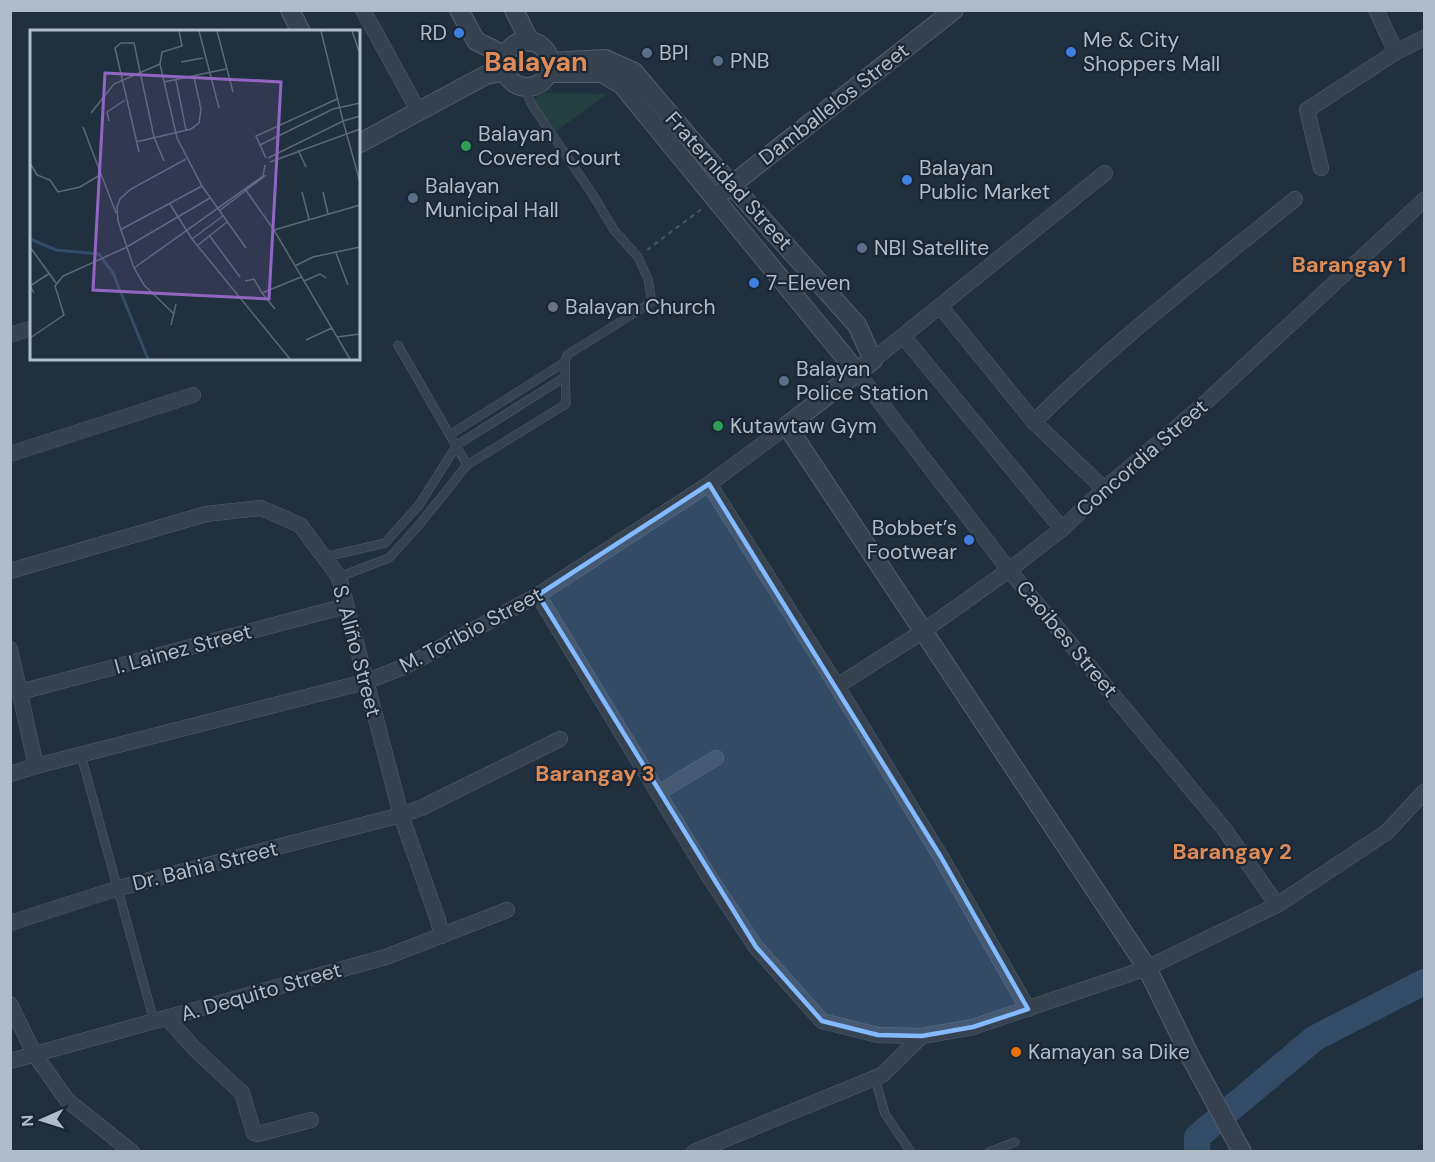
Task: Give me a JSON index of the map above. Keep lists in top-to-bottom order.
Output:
{
  "streets": {
    "street": [
      "Damballelos Street",
      "Fraternidad Street",
      "Concordia Street",
      "M. Toribio Street",
      "Caoibes Street",
      "I. Lainez Street",
      "S. Aliño Street",
      "Dr. Bahia Street",
      "A. Dequito Street"
    ]
  },
  "crossings": [
    ["Damballelos Street", "Fraternidad Street"],
    ["Fraternidad Street", "M. Toribio Street"],
    ["Fraternidad Street", "Caoibes Street"],
    ["Concordia Street", "Caoibes Street"],
    ["M. Toribio Street", "Caoibes Street"],
    ["M. Toribio Street", "S. Aliño Street"],
    ["I. Lainez Street", "S. Aliño Street"],
    ["S. Aliño Street", "Dr. Bahia Street"],
    ["S. Aliño Street", "A. Dequito Street"]
  ],
  "districts": [
    "Balayan",
    "Barangay 1",
    "Barangay 3",
    "Barangay 2"
  ],
  "places": [
    "RD",
    "Me & City Shoppers Mall",
    "BPI",
    "PNB",
    "Balayan Covered Court",
    "Balayan Public Market",
    "Balayan Municipal Hall",
    "NBI Satellite",
    "7-Eleven",
    "Balayan Church",
    "Balayan Police Station",
    "Kutawtaw Gym",
    "Bobbet’s Footwear",
    "Kamayan sa Dike"
  ],
  "north": "left"
}
